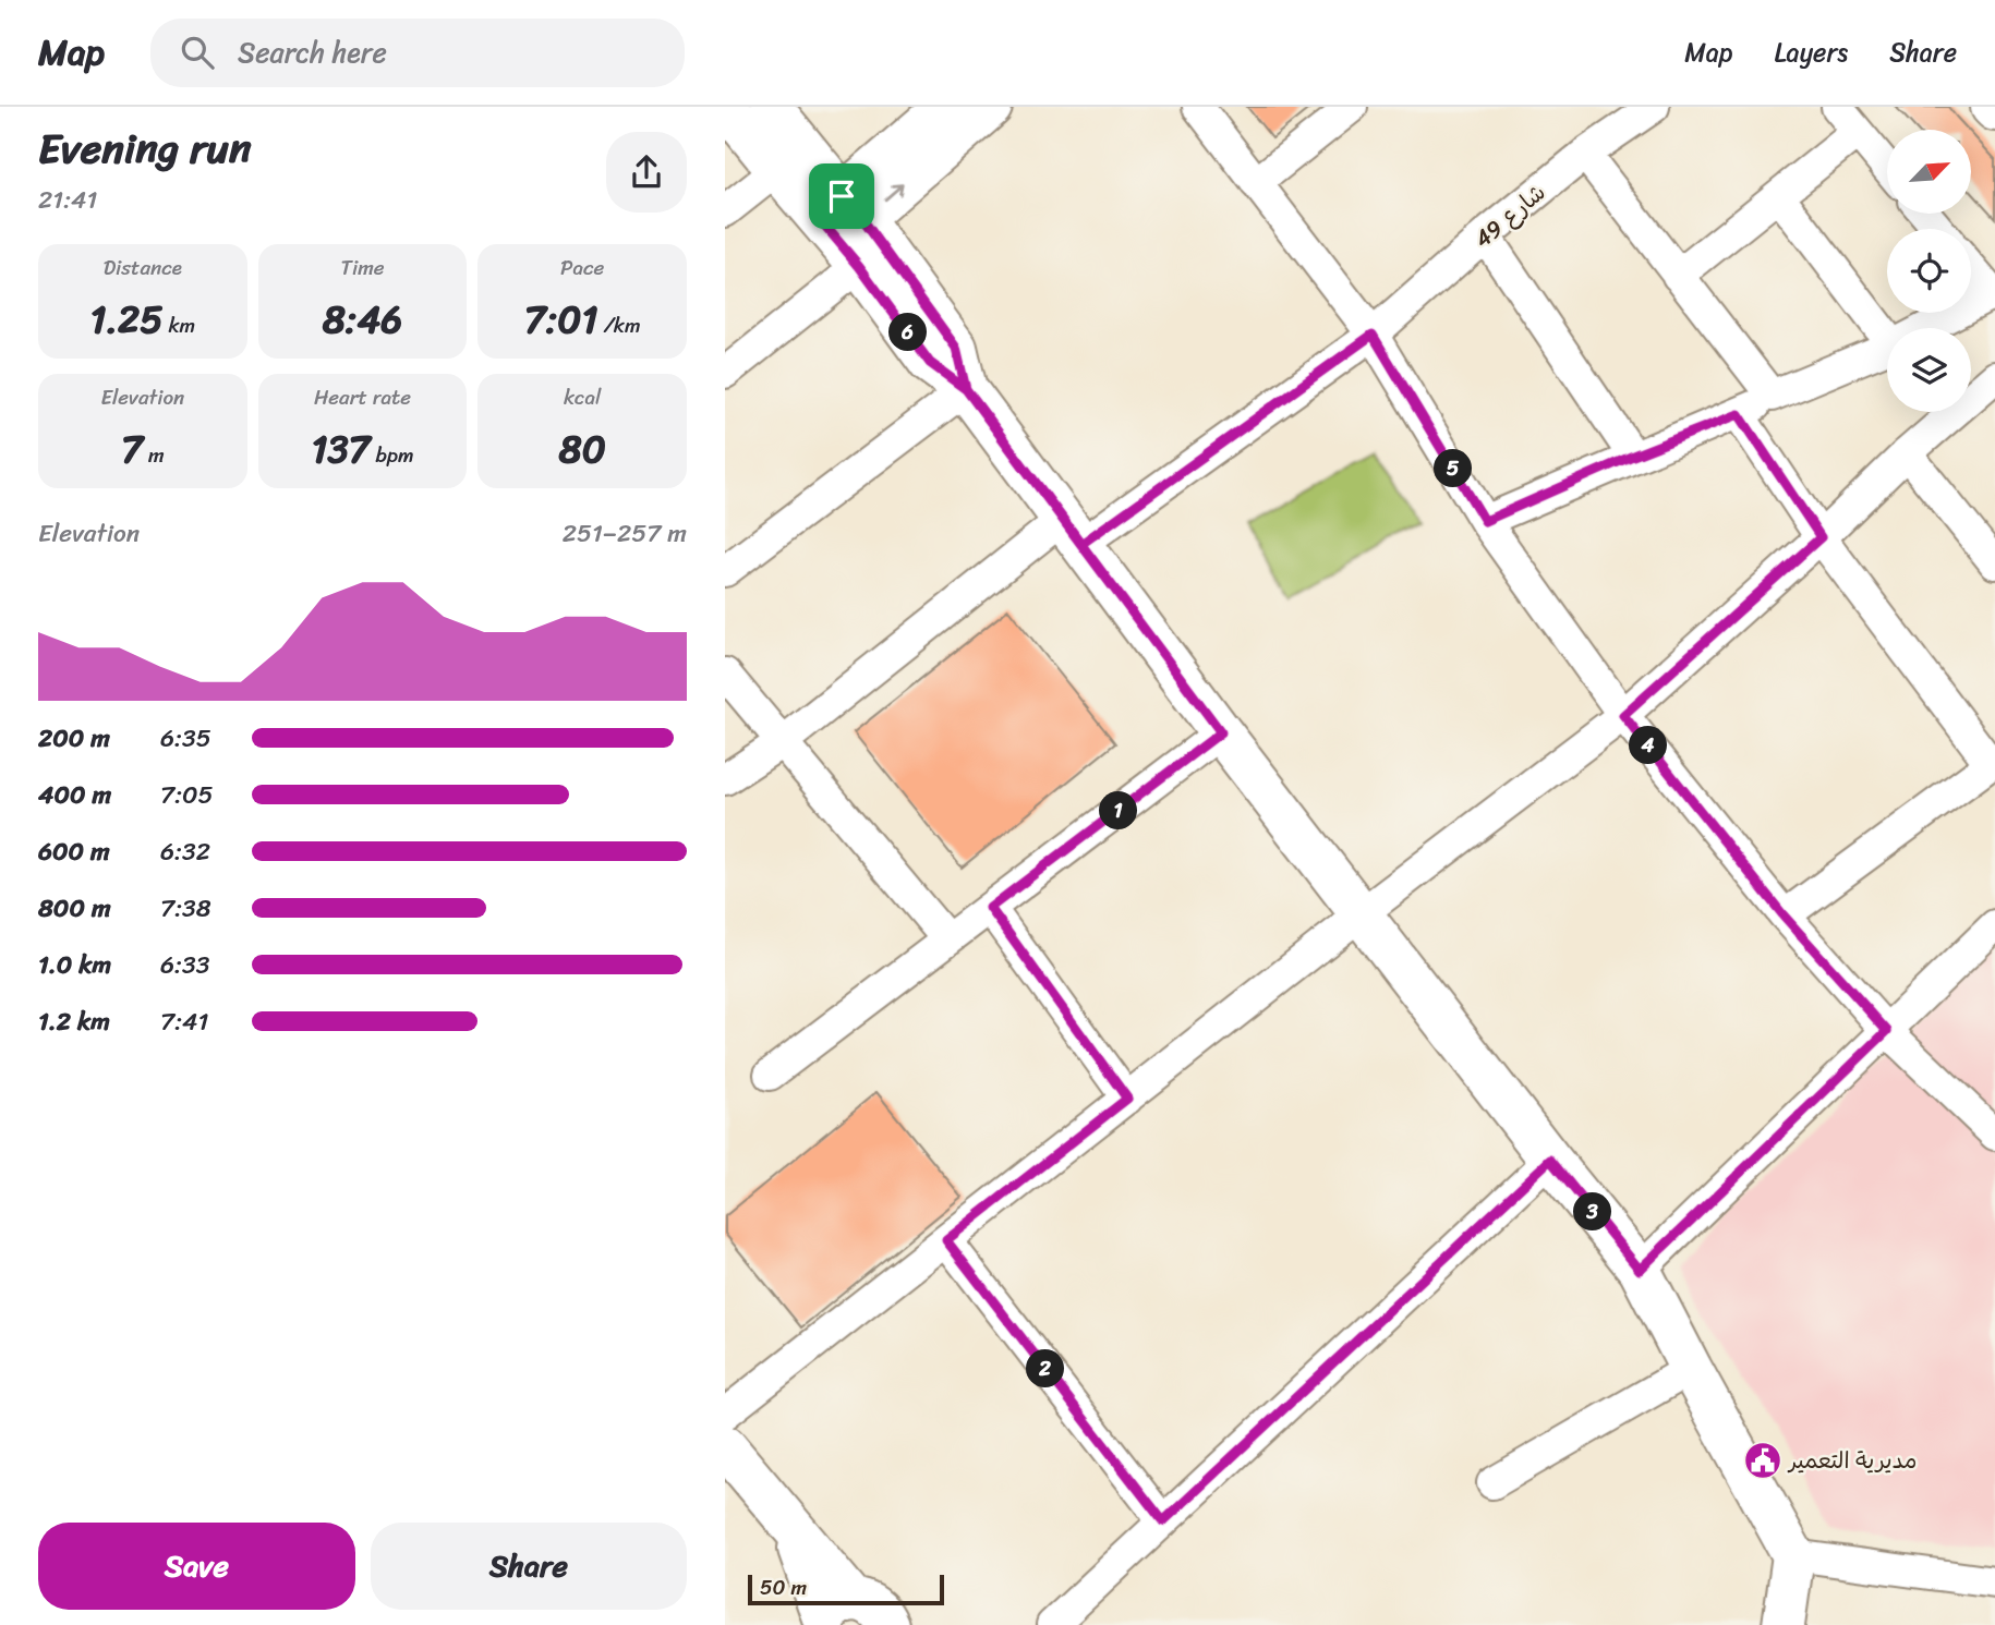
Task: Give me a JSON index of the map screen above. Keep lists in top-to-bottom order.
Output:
{
  "streets": {
    "street": ["شارع 49"]
  },
  "places": {
    "public building": ["مديرية التعمير"]
  },
  "scale_bar": "50 m",
  "north": "top right",
  "page": {
    "header": "Map",
    "search": "Search here",
    "nav": ["Map", "Layers", "Share"],
    "heading": ["Evening run", "21:41"],
    "stats": [
      ["Distance", "1.25 km"],
      ["Time", "8:46"],
      ["Pace", "7:01 /km"],
      ["Elevation", "7 m"],
      ["Heart rate", "137 bpm"],
      ["kcal", "80"]
    ],
    "pins": [
      "6",
      "5",
      "4",
      "1",
      "3",
      "2"
    ],
    "chart": ["Elevation", "251–257 m"],
    "list": [
      {
        "name": "200 m",
        "note": "6:35"
      },
      {
        "name": "400 m",
        "note": "7:05"
      },
      {
        "name": "600 m",
        "note": "6:32"
      },
      {
        "name": "800 m",
        "note": "7:38"
      },
      {
        "name": "1.0 km",
        "note": "6:33"
      },
      {
        "name": "1.2 km",
        "note": "7:41"
      }
    ],
    "buttons": ["Save", "Share"],
    "scale": "50 m"
  }
}
